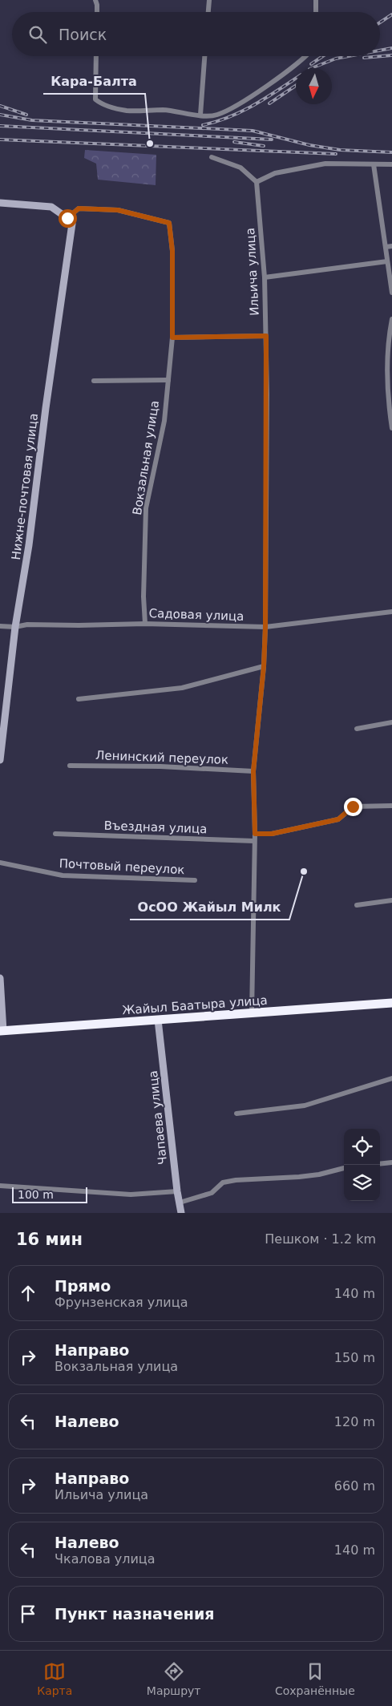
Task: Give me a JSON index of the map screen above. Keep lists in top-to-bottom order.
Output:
{
  "streets": {
    "highway": ["Жайыл Баатыра улица"],
    "street": [
      "Ильича улица",
      "Вокзальная улица",
      "Нижне-почтовая улица",
      "Садовая улица",
      "Ленинский переулок",
      "Въездная улица",
      "Почтовый переулок",
      "Чапаева улица"
    ]
  },
  "crossings": [
    ["Ильича улица", "Садовая улица"],
    ["Ильича улица", "Ленинский переулок"],
    ["Ильича улица", "Въездная улица"],
    ["Ильича улица", "Жайыл Баатыра улица"],
    ["Вокзальная улица", "Нижне-почтовая улица"],
    ["Вокзальная улица", "Садовая улица"],
    ["Нижне-почтовая улица", "Садовая улица"],
    ["Жайыл Баатыра улица", "Чапаева улица"]
  ],
  "places": ["Кара-Балта", "ОсОО Жайыл Милк"],
  "scale_bar": "100 m",
  "north": "bottom",
  "page": {
    "search": "Поиск",
    "scale": "100 m",
    "heading": ["16 мин", "Пешком · 1.2 km"],
    "list": [
      ["Прямо", "Фрунзенская улица", "140 m"],
      ["Направо", "Вокзальная улица", "150 m"],
      ["Налево", "120 m"],
      ["Направо", "Ильича улица", "660 m"],
      ["Налево", "Чкалова улица", "140 m"],
      "Пункт назначения"
    ],
    "nav": ["Карта", "Маршрут", "Сохранённые"]
  }
}
